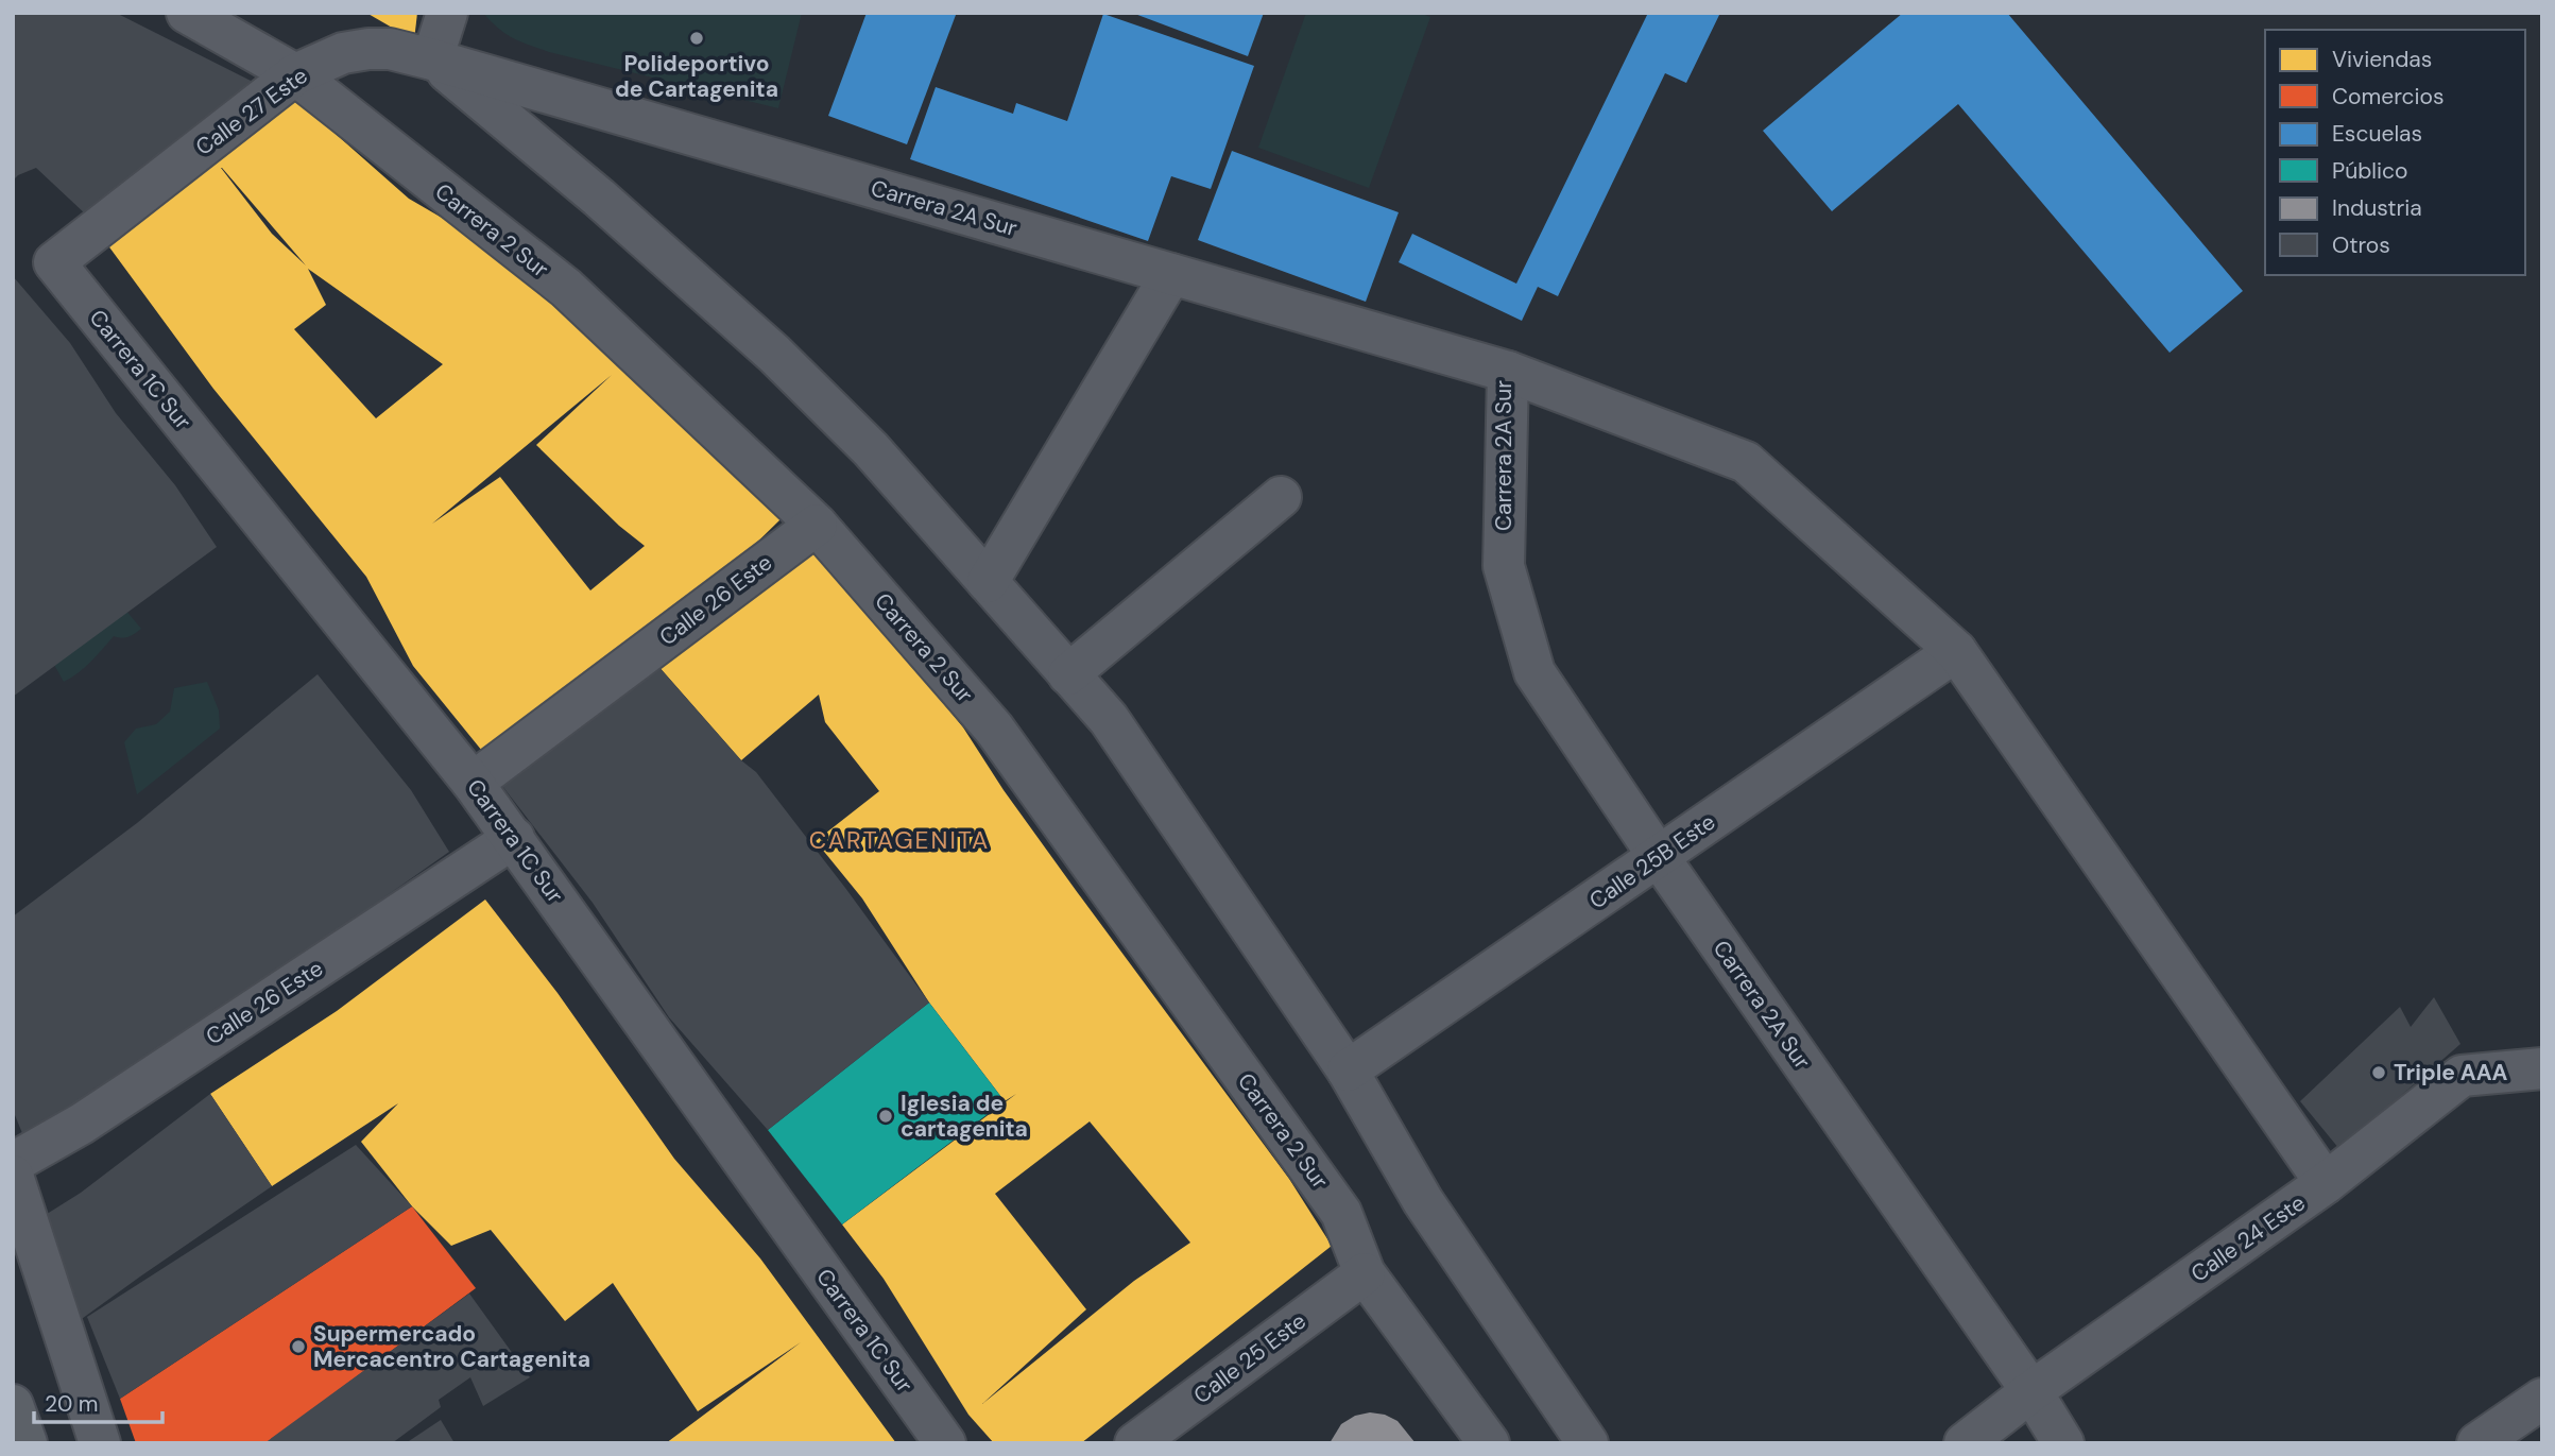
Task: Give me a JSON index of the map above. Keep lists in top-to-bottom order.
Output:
{
  "streets": {
    "street": [
      "Calle 27 Este",
      "Carrera 2A Sur",
      "Carrera 2 Sur",
      "Carrera 1C Sur",
      "Calle 26 Este",
      "Calle 25B Este",
      "Calle 24 Este",
      "Calle 25 Este"
    ]
  },
  "crossings": [
    ["Calle 27 Este", "Carrera 2A Sur"],
    ["Calle 27 Este", "Carrera 2 Sur"],
    ["Calle 27 Este", "Carrera 1C Sur"],
    ["Carrera 2A Sur", "Calle 25B Este"],
    ["Carrera 2A Sur", "Calle 24 Este"],
    ["Carrera 2 Sur", "Calle 26 Este"],
    ["Carrera 2 Sur", "Calle 25 Este"],
    ["Carrera 1C Sur", "Calle 26 Este"]
  ],
  "districts": ["CARTAGENITA"],
  "places": [
    "Polideportivo de Cartagenita",
    "Triple AAA",
    "Iglesia de cartagenita",
    "Supermercado Mercacentro Cartagenita"
  ],
  "legend": [
    "Viviendas",
    "Comercios",
    "Escuelas",
    "Público",
    "Industria",
    "Otros"
  ],
  "scale_bar": "20 m"
}
